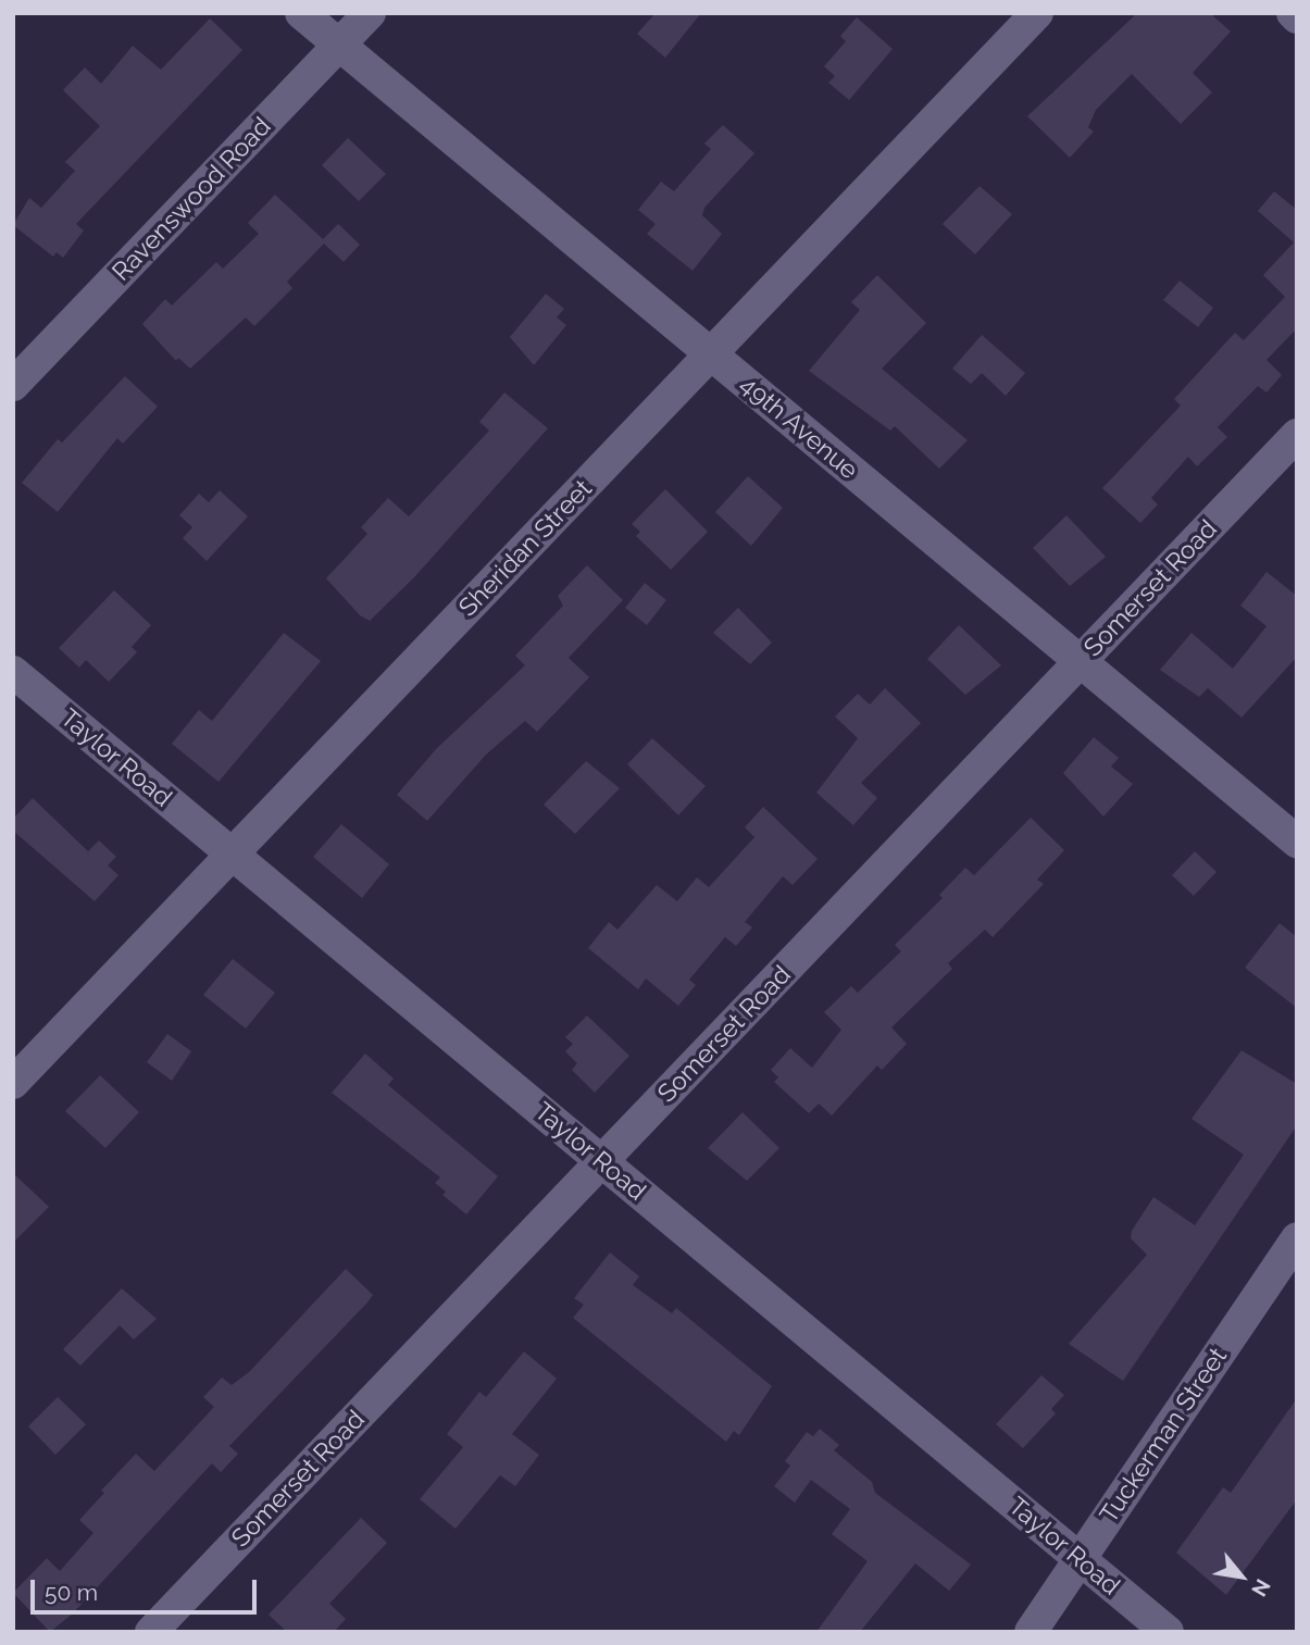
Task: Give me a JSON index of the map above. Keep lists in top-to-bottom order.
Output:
{
  "streets": {
    "street": [
      "Ravenswood Road",
      "49th Avenue",
      "Sheridan Street",
      "Somerset Road",
      "Taylor Road",
      "Tuckerman Street"
    ]
  },
  "crossings": [
    ["Ravenswood Road", "49th Avenue"],
    ["49th Avenue", "Sheridan Street"],
    ["49th Avenue", "Somerset Road"],
    ["Sheridan Street", "Taylor Road"],
    ["Somerset Road", "Taylor Road"],
    ["Taylor Road", "Tuckerman Street"]
  ],
  "scale_bar": "50 m",
  "north": "bottom right"
}
